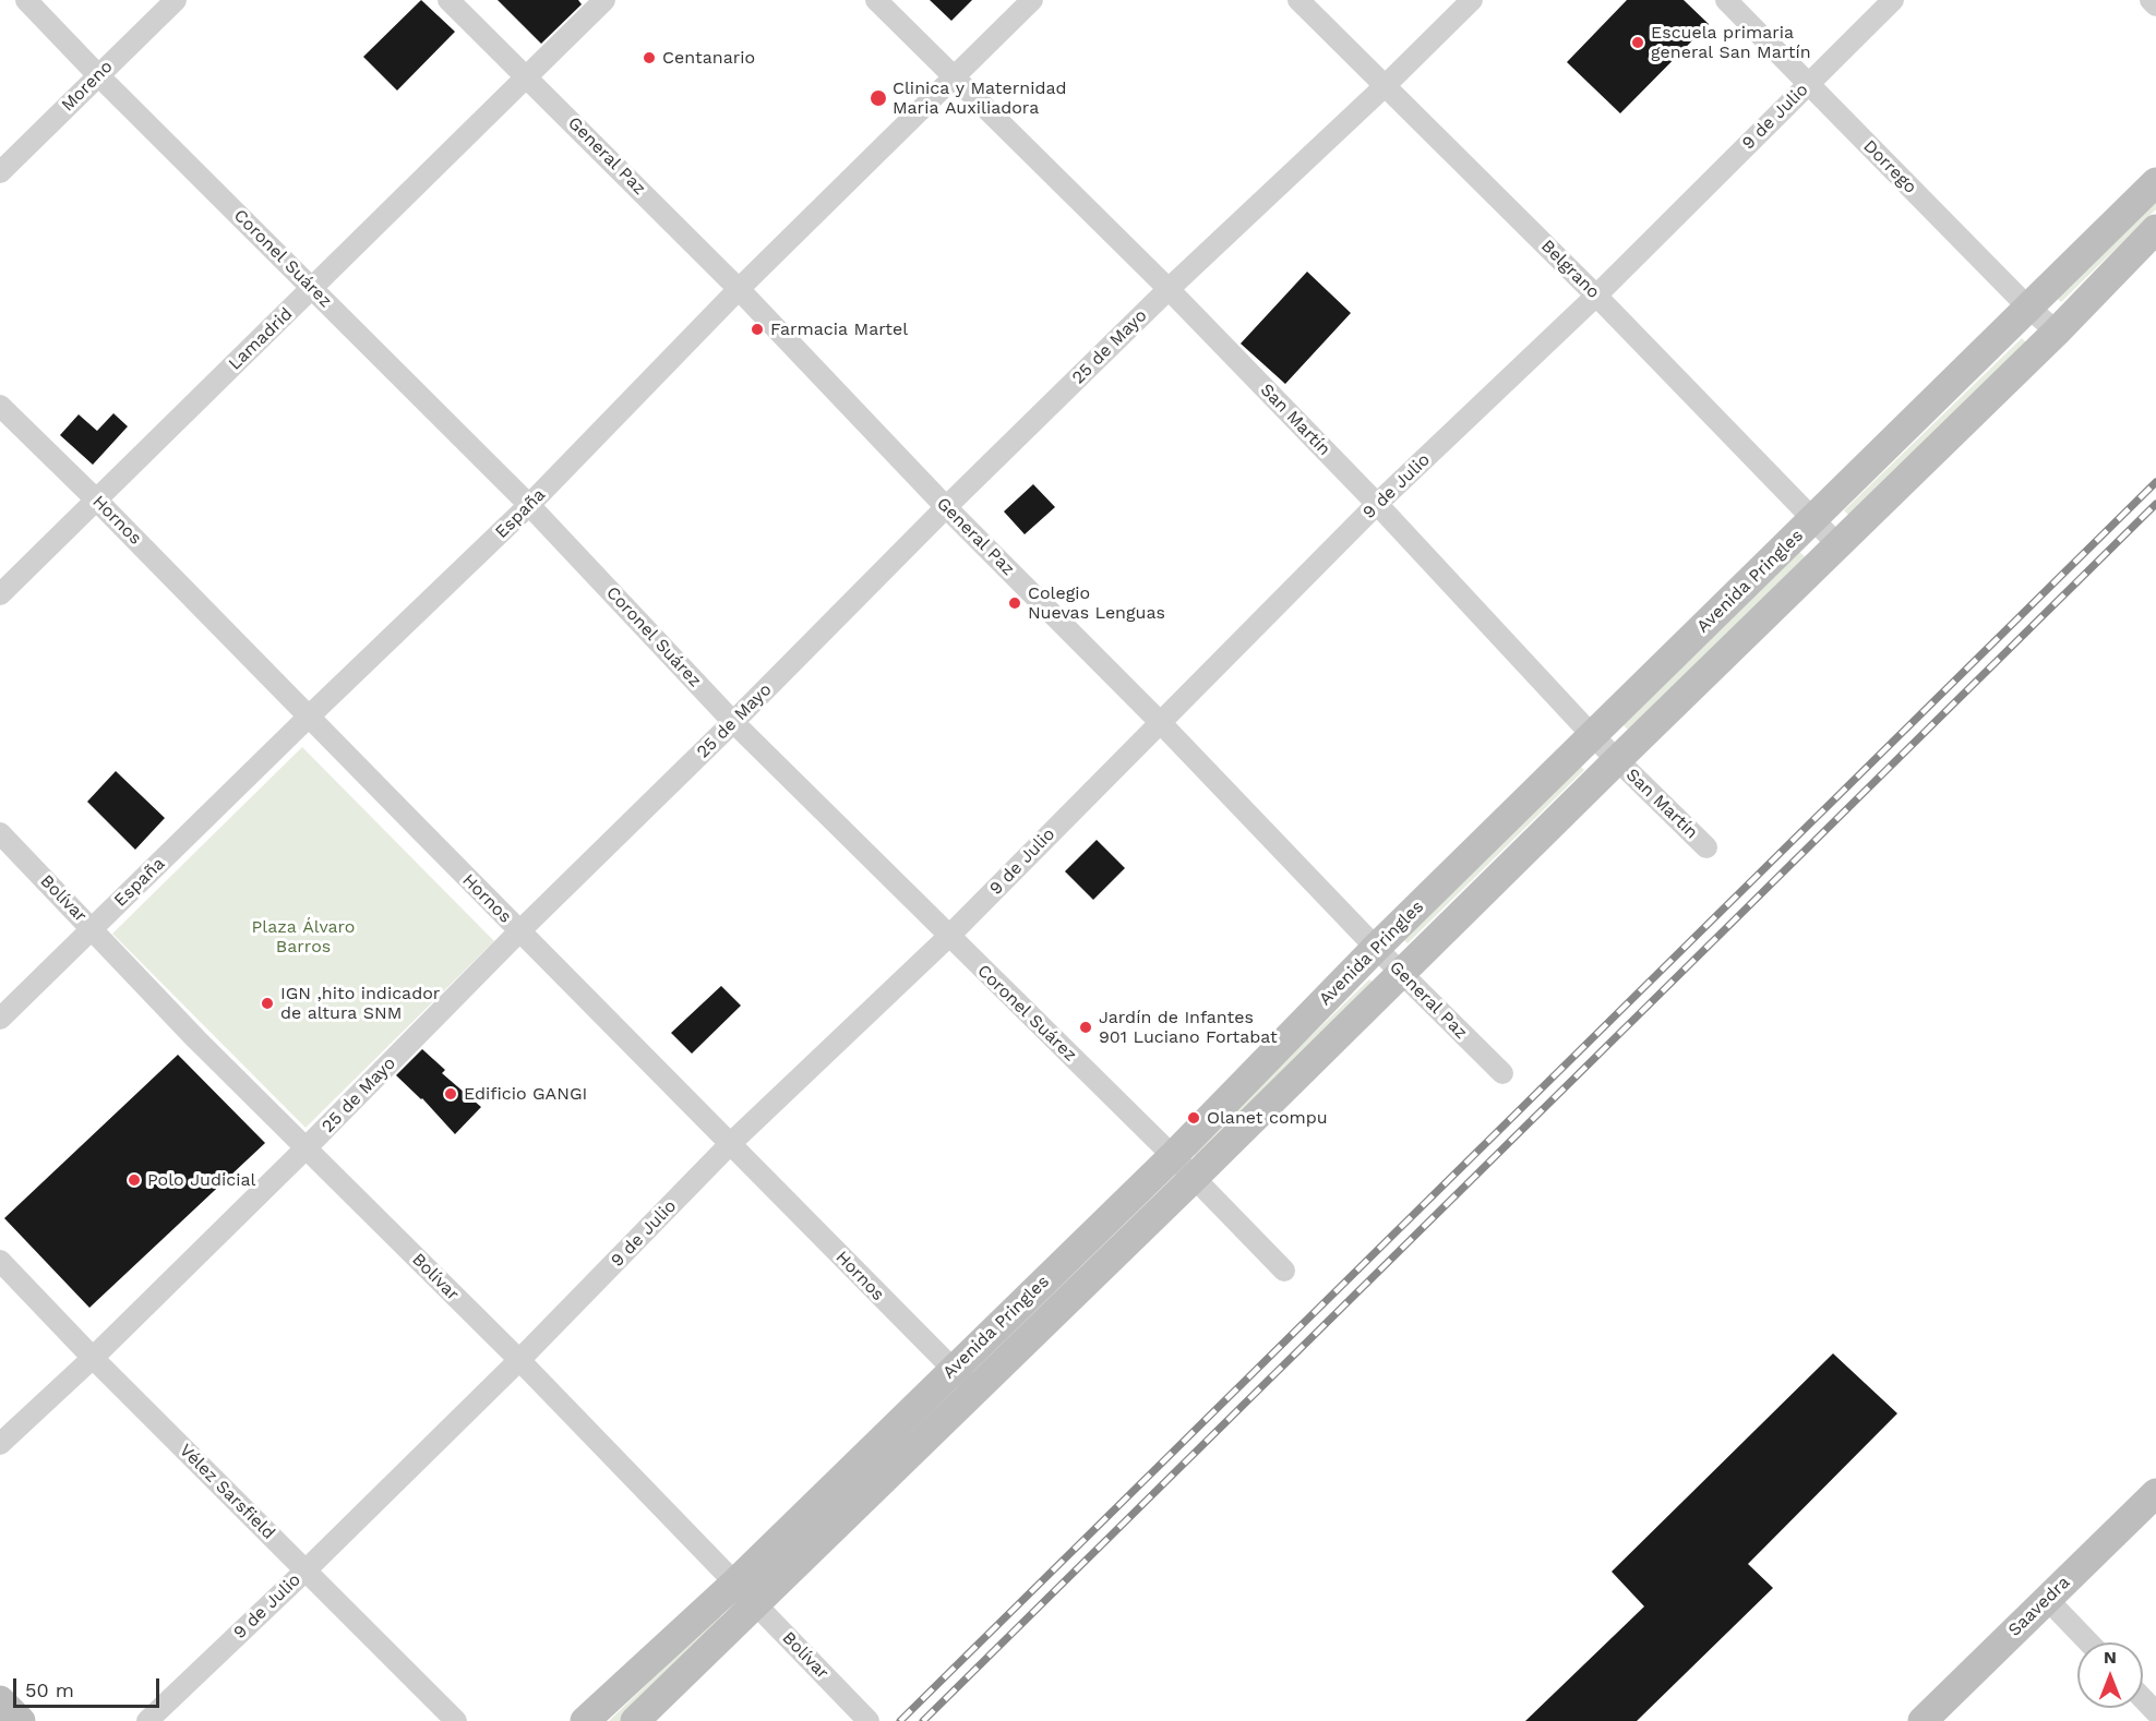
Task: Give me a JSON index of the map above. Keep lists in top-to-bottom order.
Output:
{
  "streets": {
    "main road": ["Avenida Pringles", "Saavedra"],
    "street": [
      "Moreno",
      "9 de Julio",
      "General Paz",
      "Dorrego",
      "Coronel Suárez",
      "Belgrano",
      "Lamadrid",
      "25 de Mayo",
      "San Martín",
      "España",
      "Hornos",
      "Bolívar",
      "Vélez Sarsfield"
    ]
  },
  "crossings": [
    ["Moreno", "Coronel Suárez"],
    ["9 de Julio", "General Paz"],
    ["9 de Julio", "Dorrego"],
    ["9 de Julio", "Coronel Suárez"],
    ["9 de Julio", "Belgrano"],
    ["9 de Julio", "San Martín"],
    ["9 de Julio", "Hornos"],
    ["9 de Julio", "Bolívar"],
    ["9 de Julio", "Vélez Sarsfield"],
    ["General Paz", "Lamadrid"],
    ["General Paz", "25 de Mayo"],
    ["General Paz", "España"],
    ["General Paz", "Avenida Pringles"],
    ["Dorrego", "Avenida Pringles"],
    ["Coronel Suárez", "Lamadrid"],
    ["Coronel Suárez", "25 de Mayo"],
    ["Coronel Suárez", "España"],
    ["Coronel Suárez", "Avenida Pringles"],
    ["Belgrano", "25 de Mayo"],
    ["Belgrano", "Avenida Pringles"],
    ["Lamadrid", "Hornos"],
    ["25 de Mayo", "San Martín"],
    ["25 de Mayo", "Hornos"],
    ["25 de Mayo", "Bolívar"],
    ["25 de Mayo", "Vélez Sarsfield"],
    ["San Martín", "España"],
    ["San Martín", "Avenida Pringles"],
    ["España", "Hornos"],
    ["España", "Bolívar"],
    ["Hornos", "Avenida Pringles"],
    ["Avenida Pringles", "Bolívar"]
  ],
  "parks": ["Plaza Álvaro Barros"],
  "places": [
    "Escuela primaria general San Martín",
    "Centanario",
    "Clinica y Maternidad Maria Auxiliadora",
    "Farmacia Martel",
    "Colegio Nuevas Lenguas",
    "IGN ,hito indicador de altura SNM",
    "Jardín de Infantes 901 Luciano Fortabat",
    "Edificio GANGI",
    "Olanet compu",
    "Polo Judicial"
  ],
  "scale_bar": "50 m",
  "north": "top"
}
